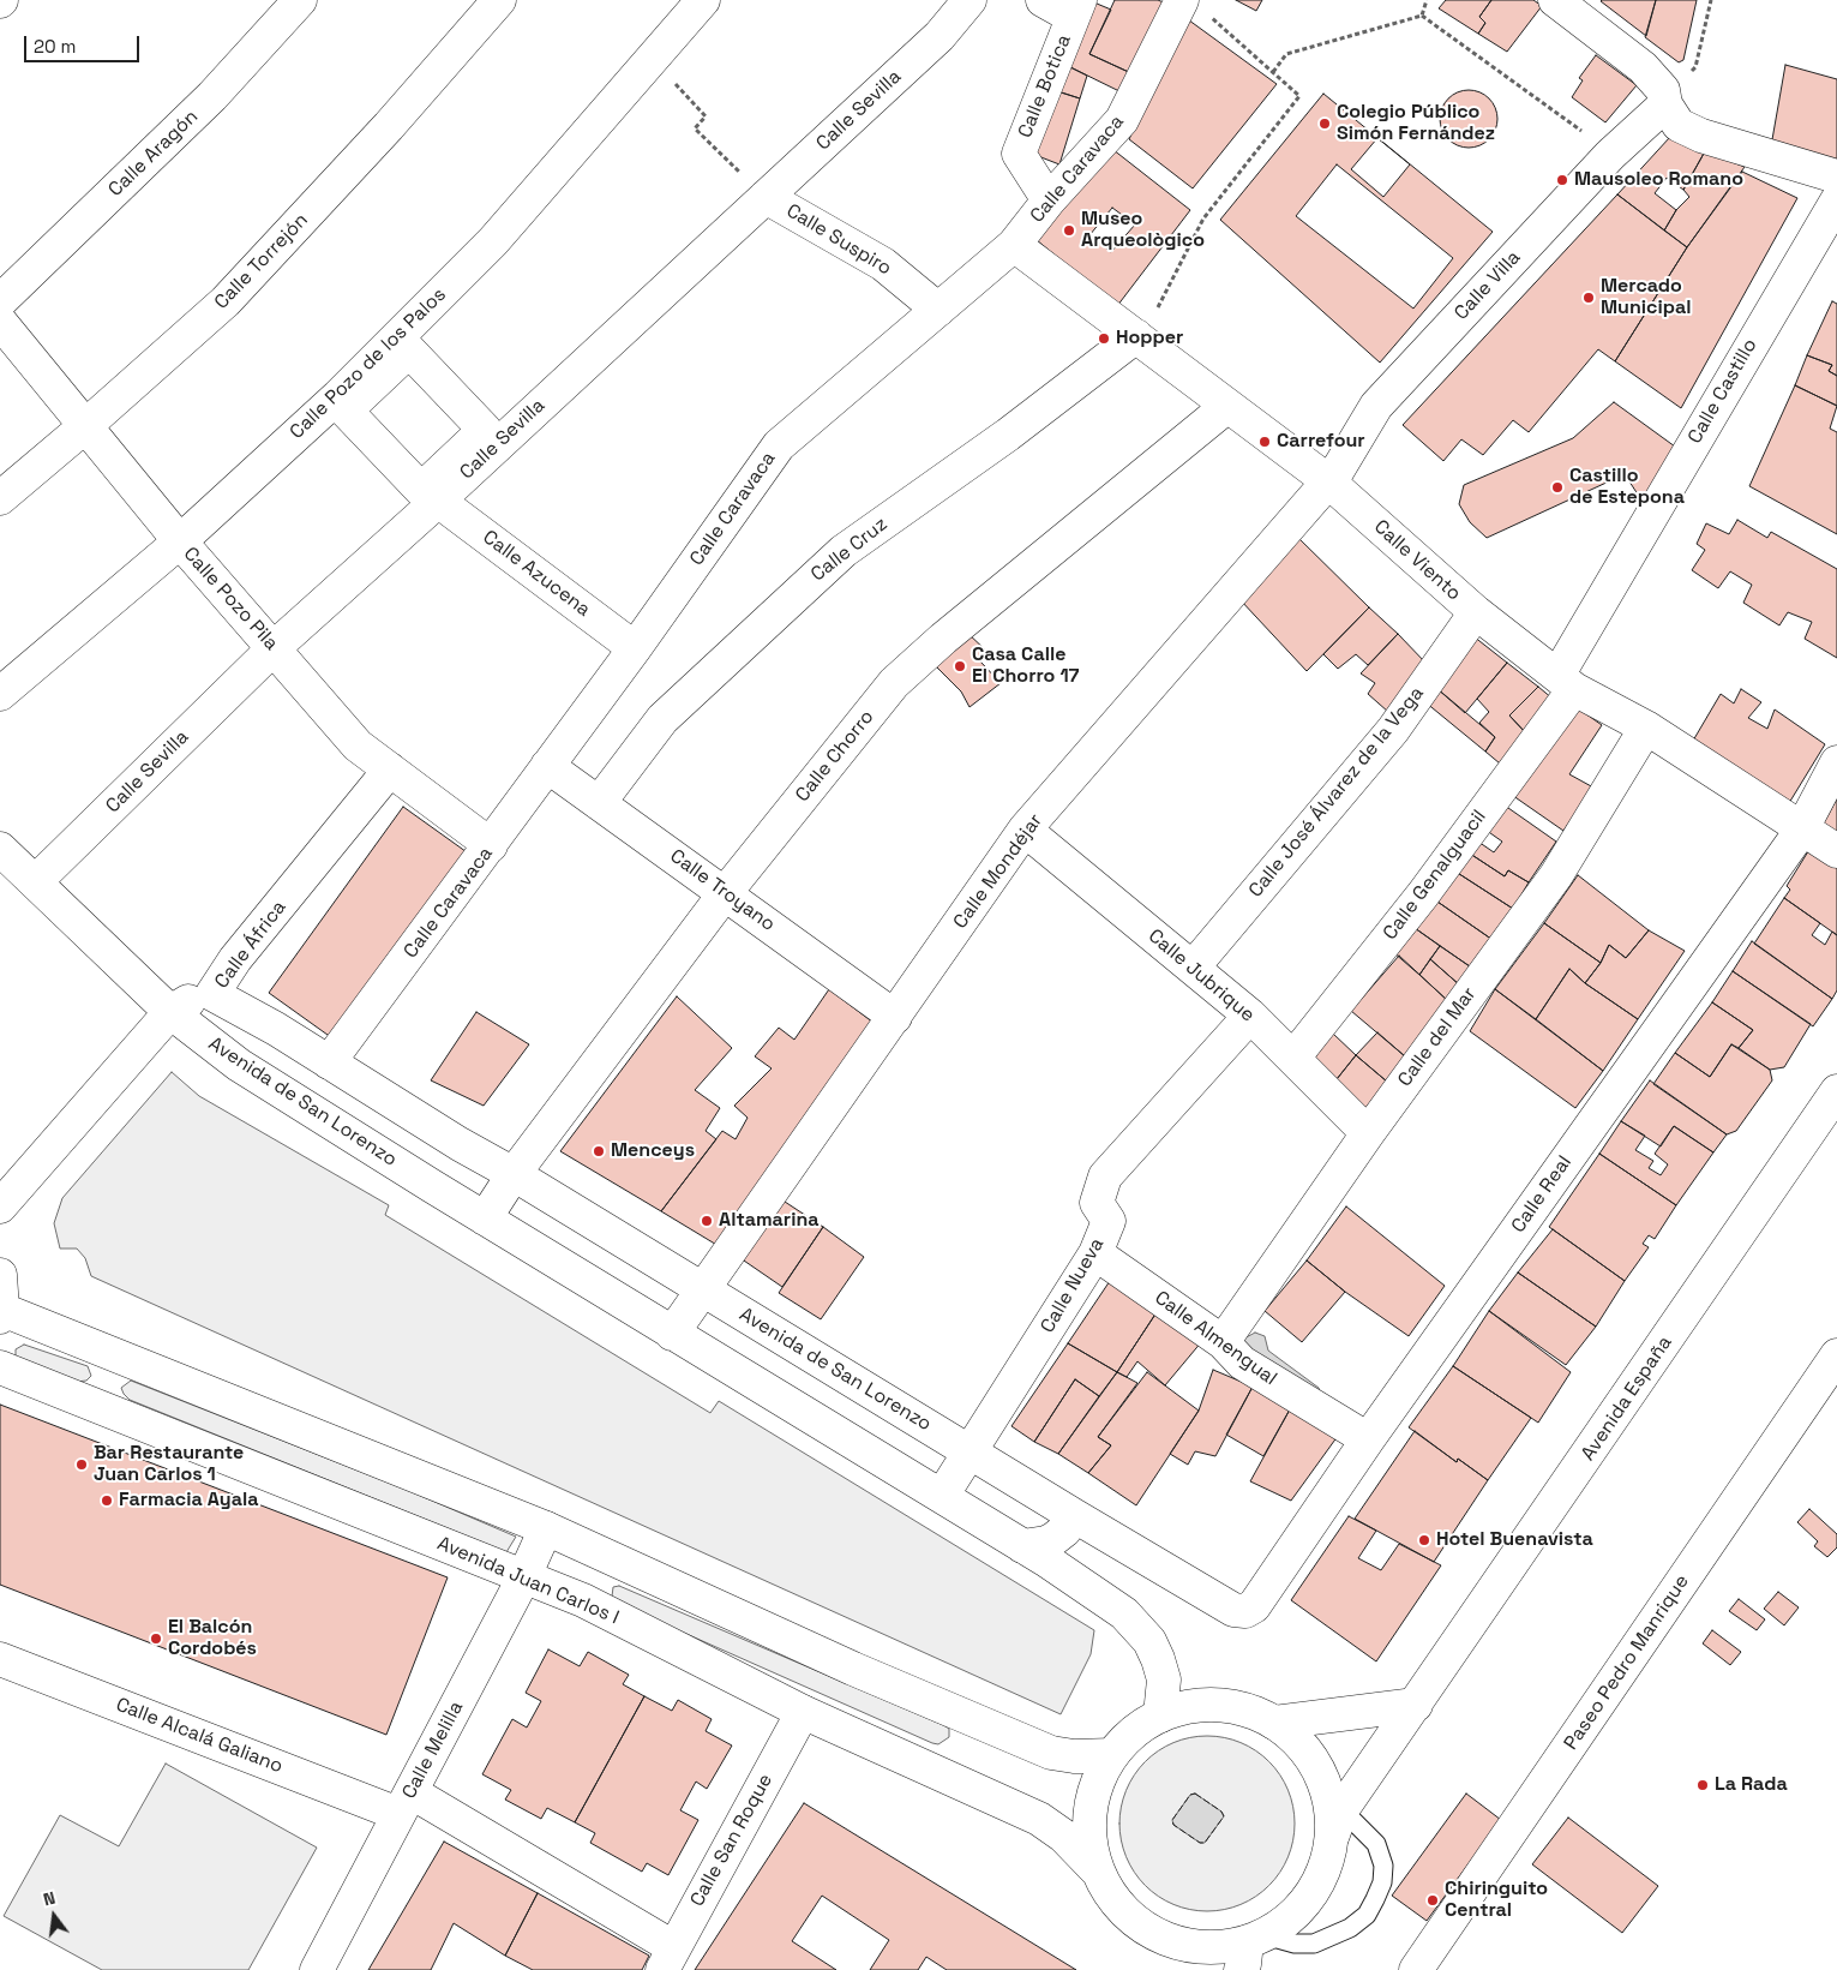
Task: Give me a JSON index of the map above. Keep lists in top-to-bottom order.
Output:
{
  "streets": {
    "street": [
      "Calle Botica",
      "Calle Sevilla",
      "Calle Aragón",
      "Calle Caravaca",
      "Calle Suspiro",
      "Calle Torrejón",
      "Calle Villa",
      "Calle Pozo de los Palos",
      "Calle Castillo",
      "Calle Cruz",
      "Calle Viento",
      "Calle Azucena",
      "Calle Pozo Pila",
      "Calle Chorro",
      "Calle José Álvarez de la Vega",
      "Calle Mondéjar",
      "Calle Genalguacil",
      "Calle Troyano",
      "Calle África",
      "Calle Jubrique",
      "Calle del Mar",
      "Avenida de San Lorenzo",
      "Calle Real",
      "Calle Nueva",
      "Calle Almengual",
      "Avenida España",
      "Avenida Juan Carlos I",
      "Paseo Pedro Manrique",
      "Calle Alcalá Galiano",
      "Calle Melilla",
      "Calle San Roque"
    ]
  },
  "crossings": [
    ["Calle Botica", "Calle Caravaca"],
    ["Calle Sevilla", "Calle Suspiro"],
    ["Calle Sevilla", "Calle Azucena"],
    ["Calle Sevilla", "Calle Pozo Pila"],
    ["Calle Sevilla", "Avenida de San Lorenzo"],
    ["Calle Caravaca", "Calle Suspiro"],
    ["Calle Caravaca", "Calle Viento"],
    ["Calle Caravaca", "Calle Azucena"],
    ["Calle Caravaca", "Calle Pozo Pila"],
    ["Calle Caravaca", "Calle Troyano"],
    ["Calle Caravaca", "Avenida de San Lorenzo"],
    ["Calle Torrejón", "Calle Pozo Pila"],
    ["Calle Villa", "Calle Viento"],
    ["Calle Villa", "Calle Mondéjar"],
    ["Calle Pozo de los Palos", "Calle Azucena"],
    ["Calle Pozo de los Palos", "Calle Pozo Pila"],
    ["Calle Castillo", "Calle Viento"],
    ["Calle Castillo", "Calle Genalguacil"],
    ["Calle Cruz", "Calle Viento"],
    ["Calle Cruz", "Calle Troyano"],
    ["Calle Viento", "Calle Chorro"],
    ["Calle Viento", "Calle José Álvarez de la Vega"],
    ["Calle Viento", "Calle Mondéjar"],
    ["Calle Viento", "Calle Genalguacil"],
    ["Calle Viento", "Calle del Mar"],
    ["Calle Viento", "Calle Real"],
    ["Calle Pozo Pila", "Calle África"],
    ["Calle Chorro", "Calle Troyano"],
    ["Calle Chorro", "Avenida de San Lorenzo"],
    ["Calle José Álvarez de la Vega", "Calle Jubrique"],
    ["Calle Mondéjar", "Calle Troyano"],
    ["Calle Mondéjar", "Calle Jubrique"],
    ["Calle Mondéjar", "Avenida de San Lorenzo"],
    ["Calle Genalguacil", "Calle Jubrique"],
    ["Calle África", "Avenida de San Lorenzo"],
    ["Calle Jubrique", "Calle del Mar"],
    ["Calle Jubrique", "Calle Nueva"],
    ["Calle del Mar", "Calle Almengual"],
    ["Avenida de San Lorenzo", "Calle Real"],
    ["Avenida de San Lorenzo", "Calle Nueva"],
    ["Calle Real", "Calle Almengual"],
    ["Calle Nueva", "Calle Almengual"],
    ["Avenida Juan Carlos I", "Calle Melilla"],
    ["Avenida Juan Carlos I", "Calle San Roque"],
    ["Calle Alcalá Galiano", "Calle Melilla"],
    ["Calle Alcalá Galiano", "Calle San Roque"]
  ],
  "places": [
    "Colegio Público Simón Fernández",
    "Mausoleo Romano",
    "Museo Arqueològico",
    "Mercado Municipal",
    "Hopper",
    "Carrefour",
    "Castillo de Estepona",
    "Casa Calle El Chorro 17",
    "Menceys",
    "Altamarina",
    "Bar Restaurante Juan Carlos 1",
    "Farmacia Ayala",
    "Hotel Buenavista",
    "El Balcón Cordobés",
    "La Rada",
    "Chiringuito Central"
  ],
  "scale_bar": "20 m",
  "north": "top"
}
